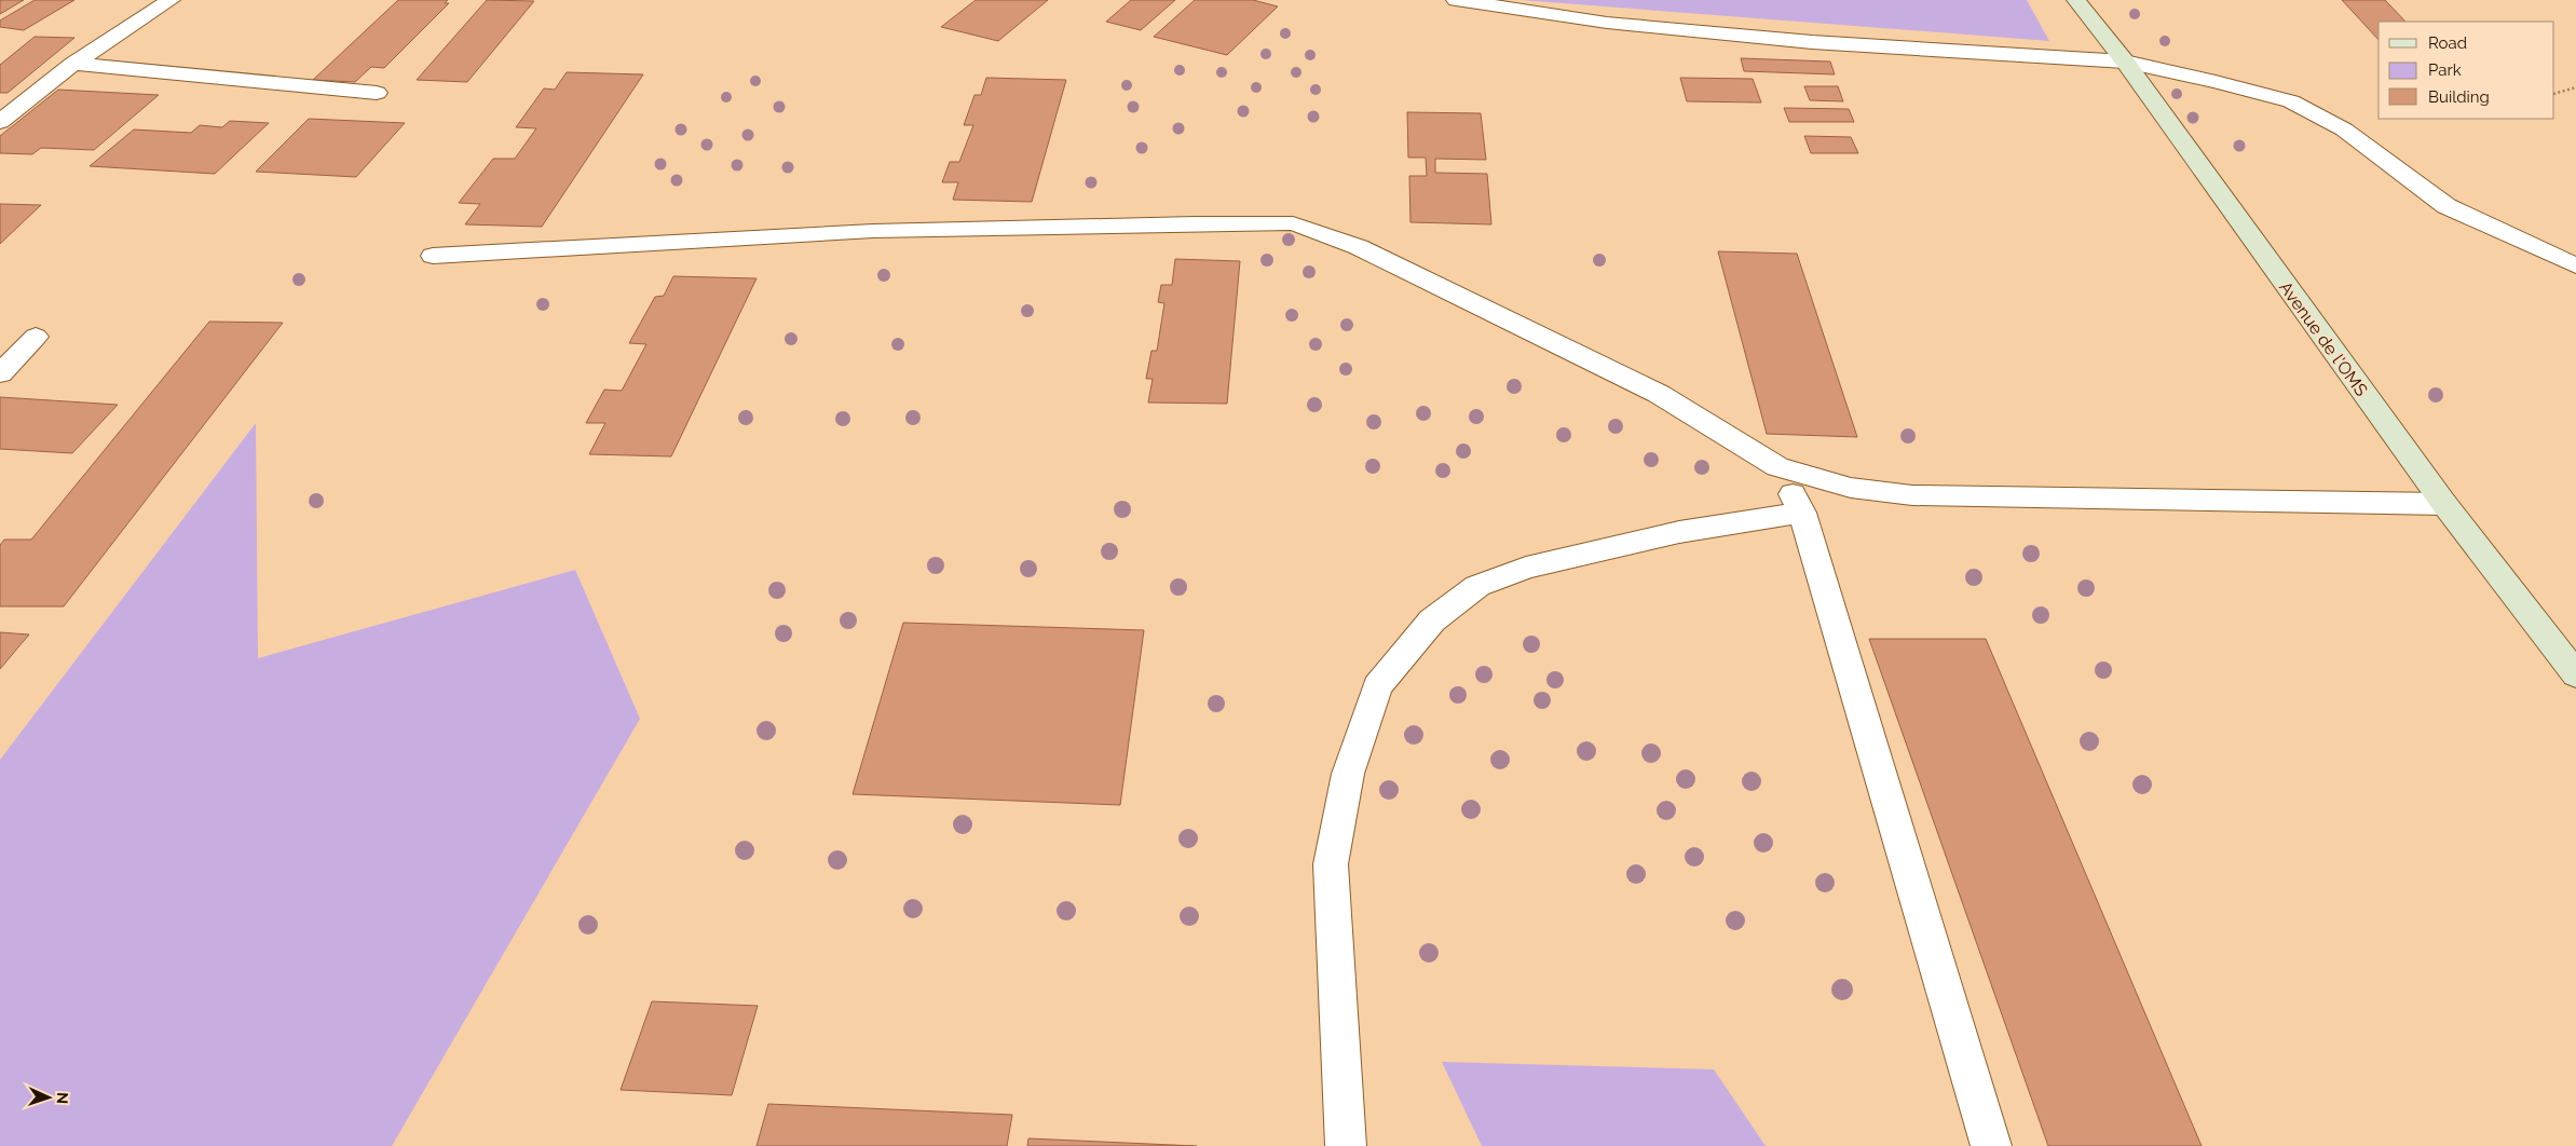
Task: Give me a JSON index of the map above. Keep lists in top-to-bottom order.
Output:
{
  "streets": {
    "street": ["Avenue de l'OMS"]
  },
  "legend": ["Road", "Park", "Building"],
  "north": "right"
}
